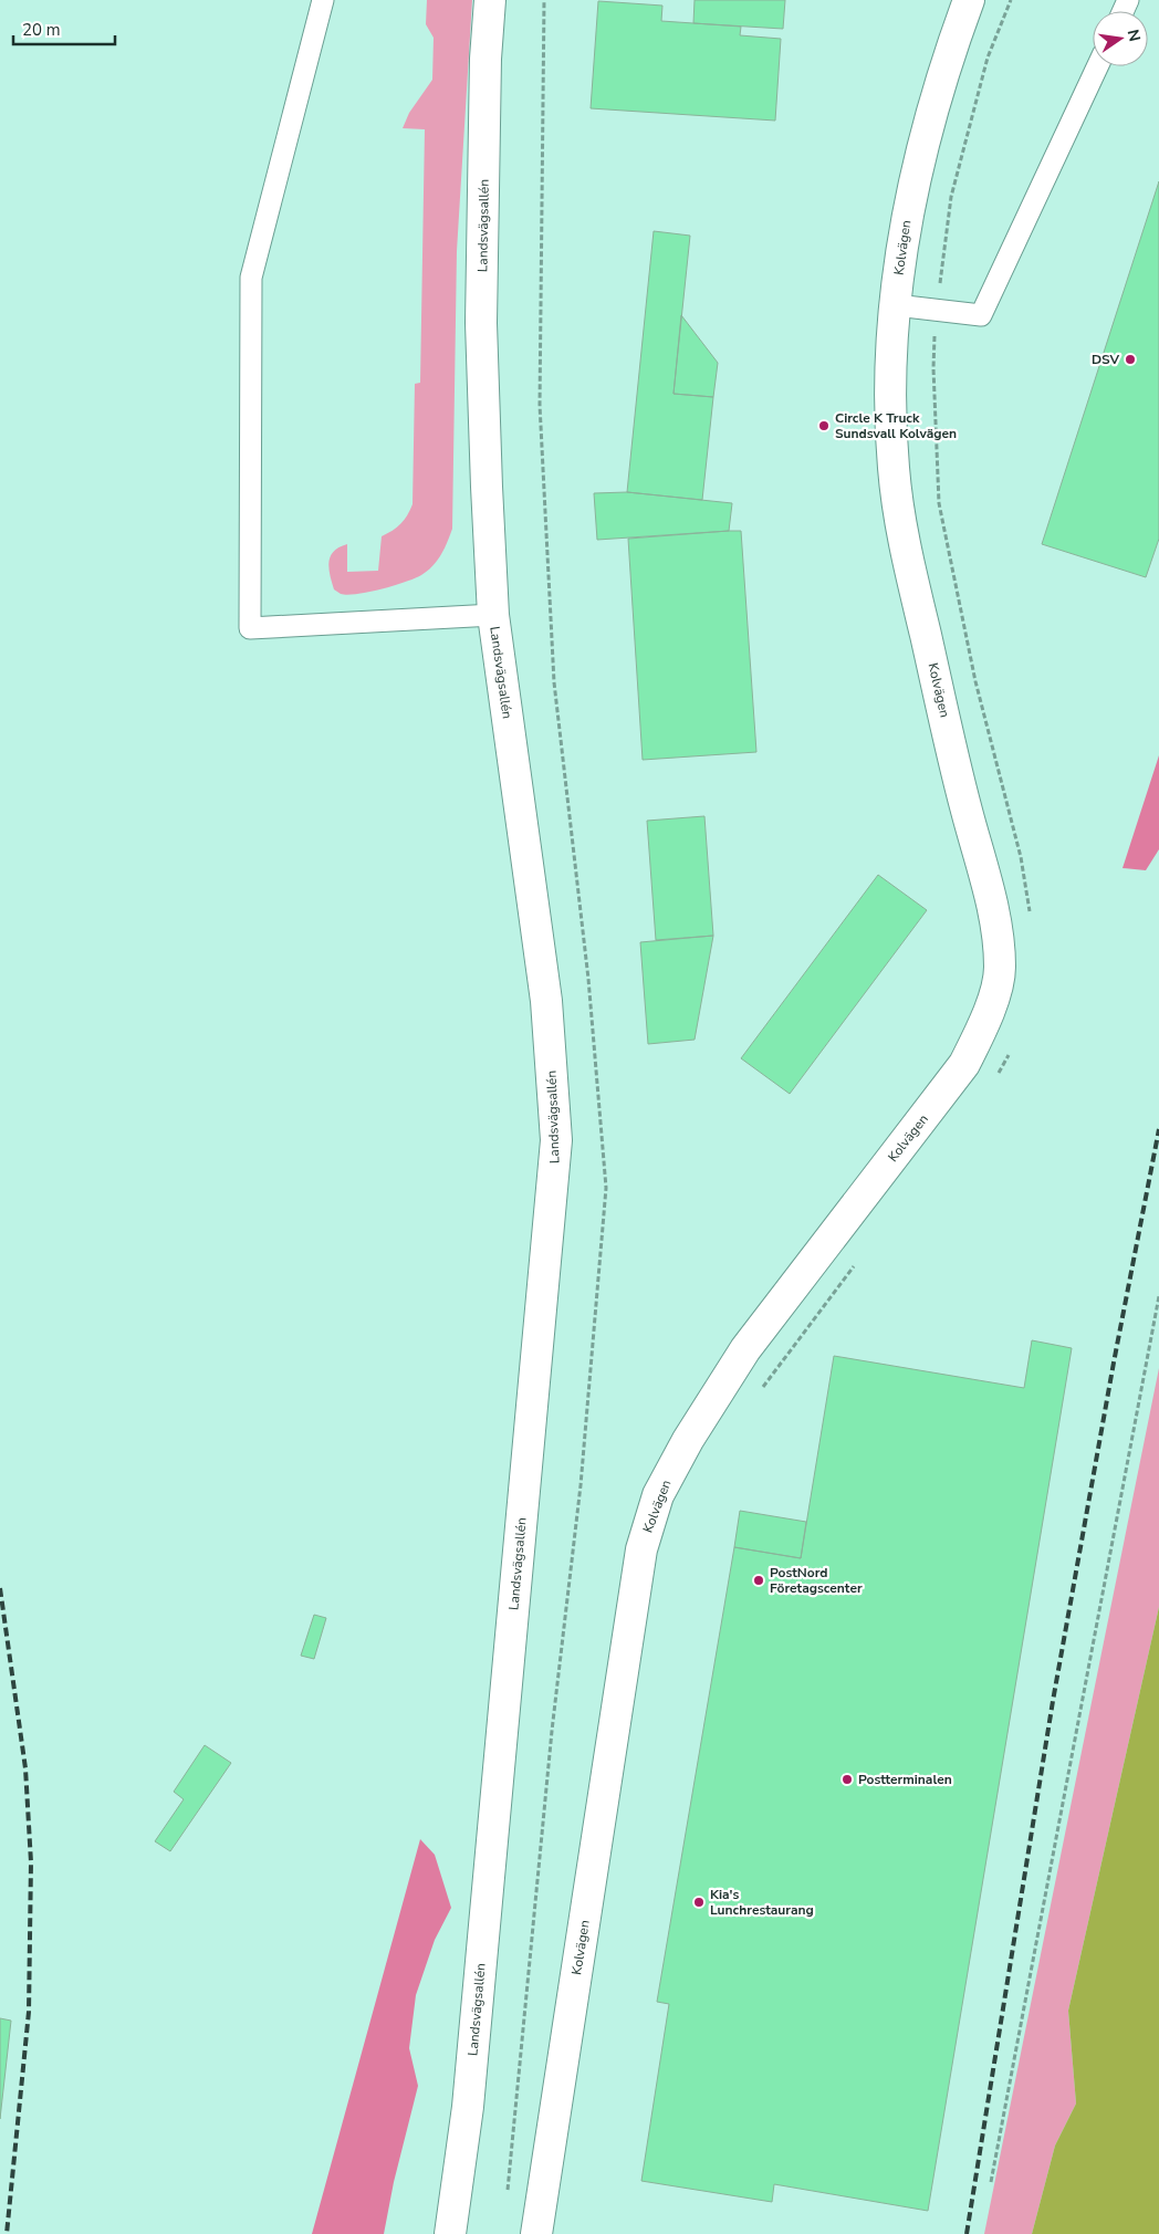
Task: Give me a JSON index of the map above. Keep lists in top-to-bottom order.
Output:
{
  "streets": {
    "street": ["Landsvägsallén", "Kolvägen"]
  },
  "places": [
    "DSV",
    "Circle K Truck Sundsvall Kolvägen",
    "PostNord Företagscenter",
    "Postterminalen",
    "Kia's Lunchrestaurang"
  ],
  "scale_bar": "20 m",
  "north": "right"
}
